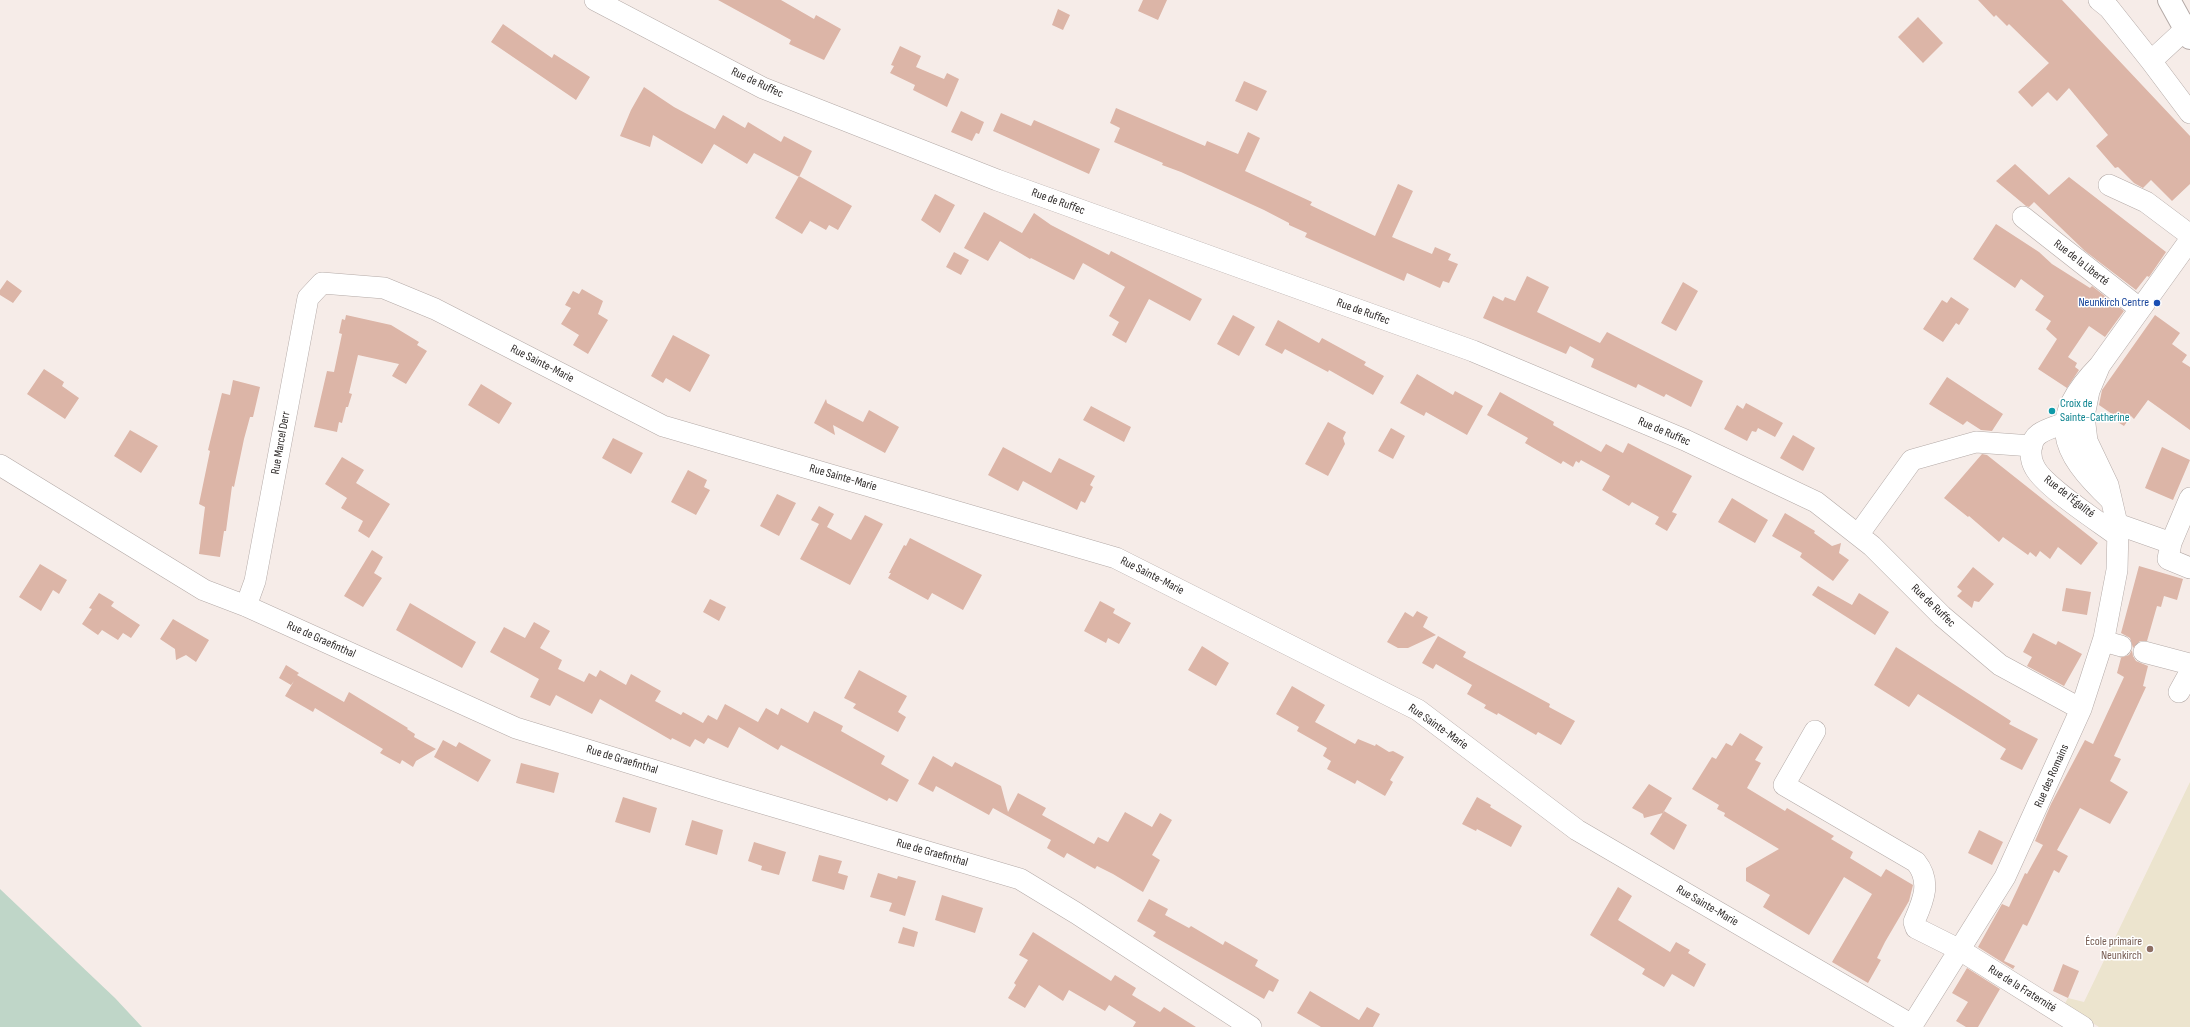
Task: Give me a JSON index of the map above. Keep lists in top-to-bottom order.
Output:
{
  "streets": {
    "street": [
      "Rue de Ruffec",
      "Rue de la Liberté",
      "Rue Sainte-Marie",
      "Rue Marcel Derr",
      "Rue de l'Égalité",
      "Rue de Graefinthal",
      "Rue des Romains",
      "Rue de la Fraternité"
    ]
  },
  "crossings": [
    ["Rue de Ruffec", "Rue des Romains"],
    ["Rue de la Liberté", "Rue des Romains"],
    ["Rue Sainte-Marie", "Rue Marcel Derr"],
    ["Rue Sainte-Marie", "Rue des Romains"],
    ["Rue Marcel Derr", "Rue de Graefinthal"],
    ["Rue de l'Égalité", "Rue des Romains"],
    ["Rue des Romains", "Rue de la Fraternité"]
  ],
  "places": ["Neunkirch Centre", "Croix de Sainte-Catherine", "École primaire Neunkirch"]
}
